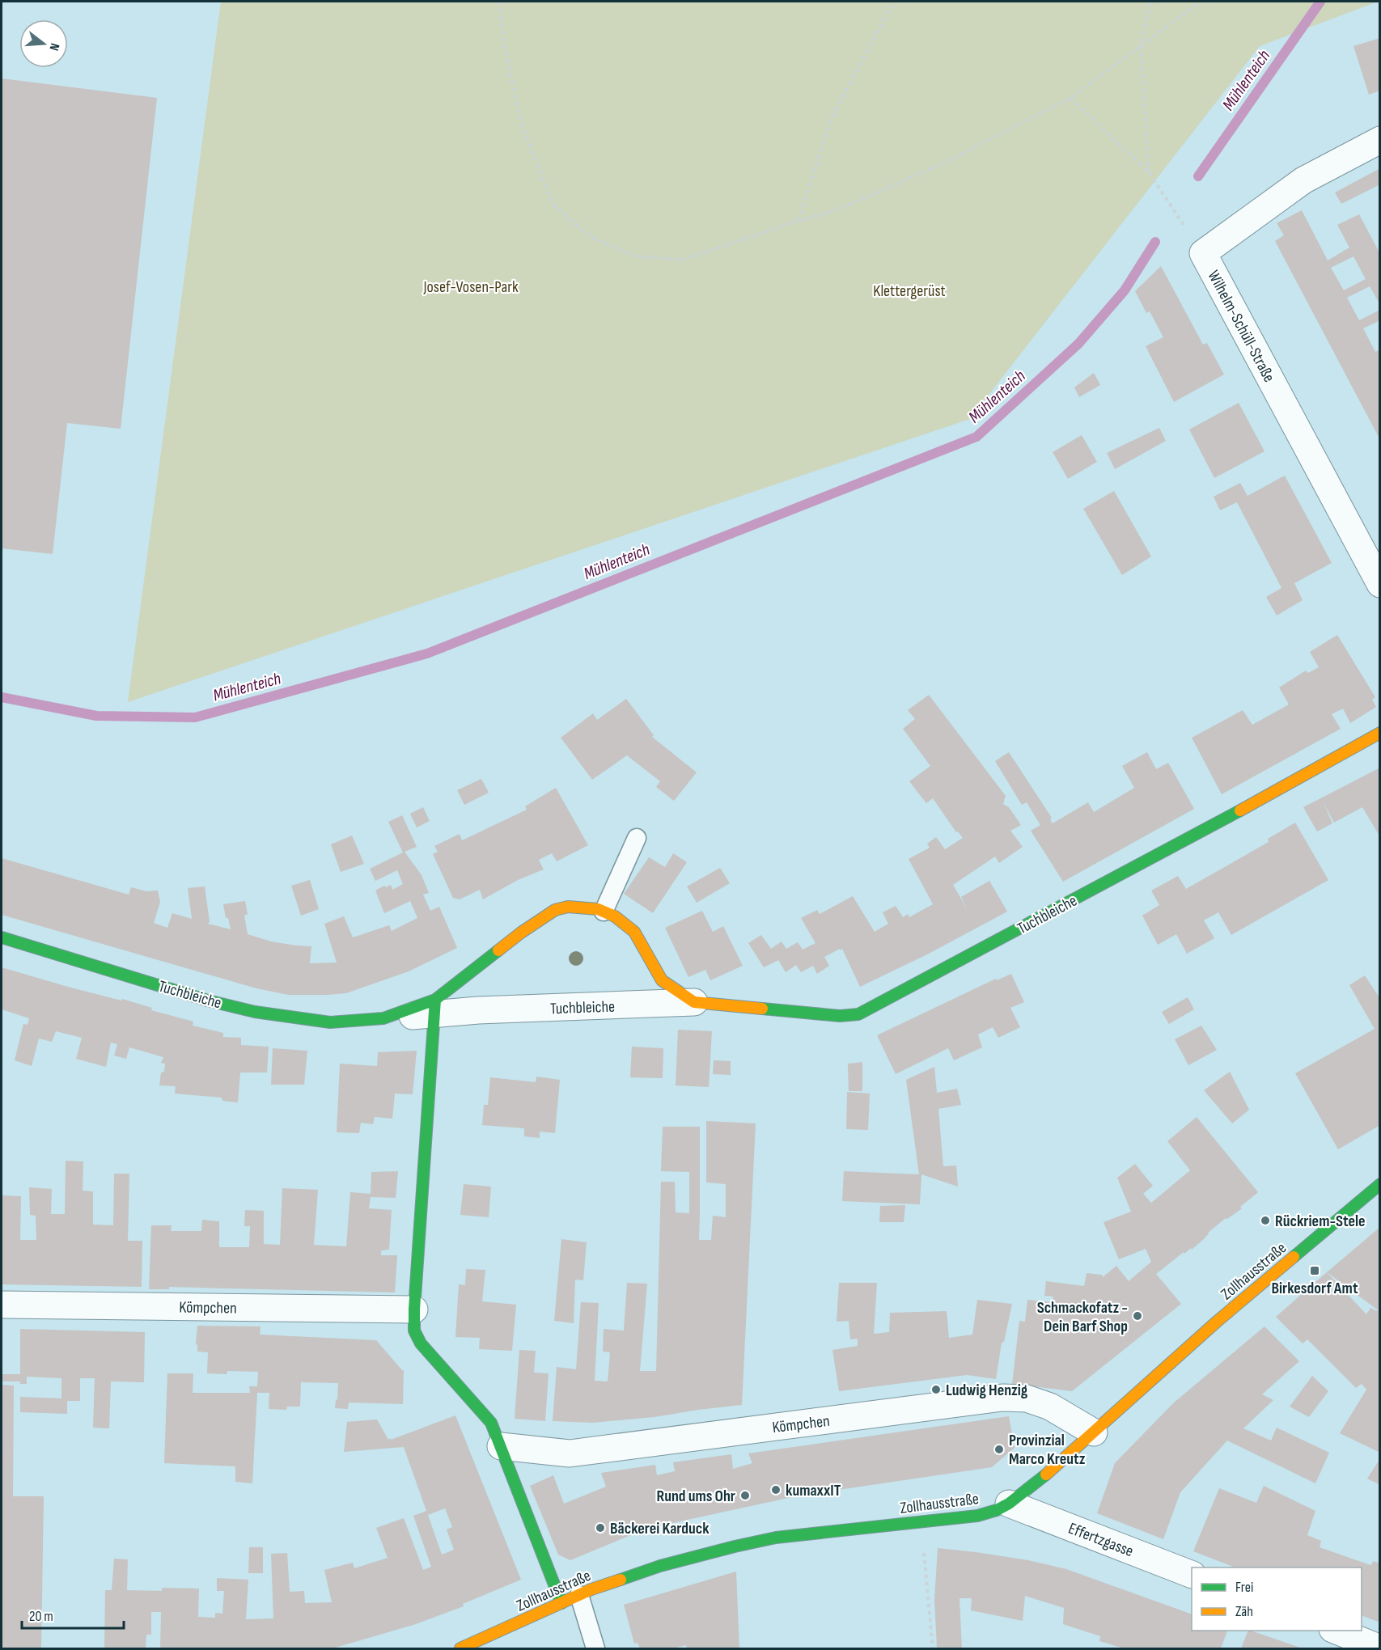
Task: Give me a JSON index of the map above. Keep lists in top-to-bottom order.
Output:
{
  "streets": {
    "street": [
      "Wilhelm-Schüll-Straße",
      "Tuchbleiche",
      "Zollhausstraße",
      "Kömpchen",
      "Effertzgasse"
    ]
  },
  "crossings": [
    ["Zollhausstraße", "Kömpchen"],
    ["Zollhausstraße", "Effertzgasse"]
  ],
  "water": ["Mühlenteich"],
  "parks": ["Josef-Vosen-Park", "Klettergerüst"],
  "places": {
    "other": [
      "Rückriem-Stele",
      "Schmackofatz - Dein Barf Shop",
      "Ludwig Henzig",
      "Provinzial Marco Kreutz",
      "kumaxxIT",
      "Rund ums Ohr",
      "Bäckerei Karduck"
    ],
    "transit": ["Birkesdorf Amt"]
  },
  "legend": ["Frei", "Zäh"],
  "scale_bar": "20 m",
  "north": "right"
}
